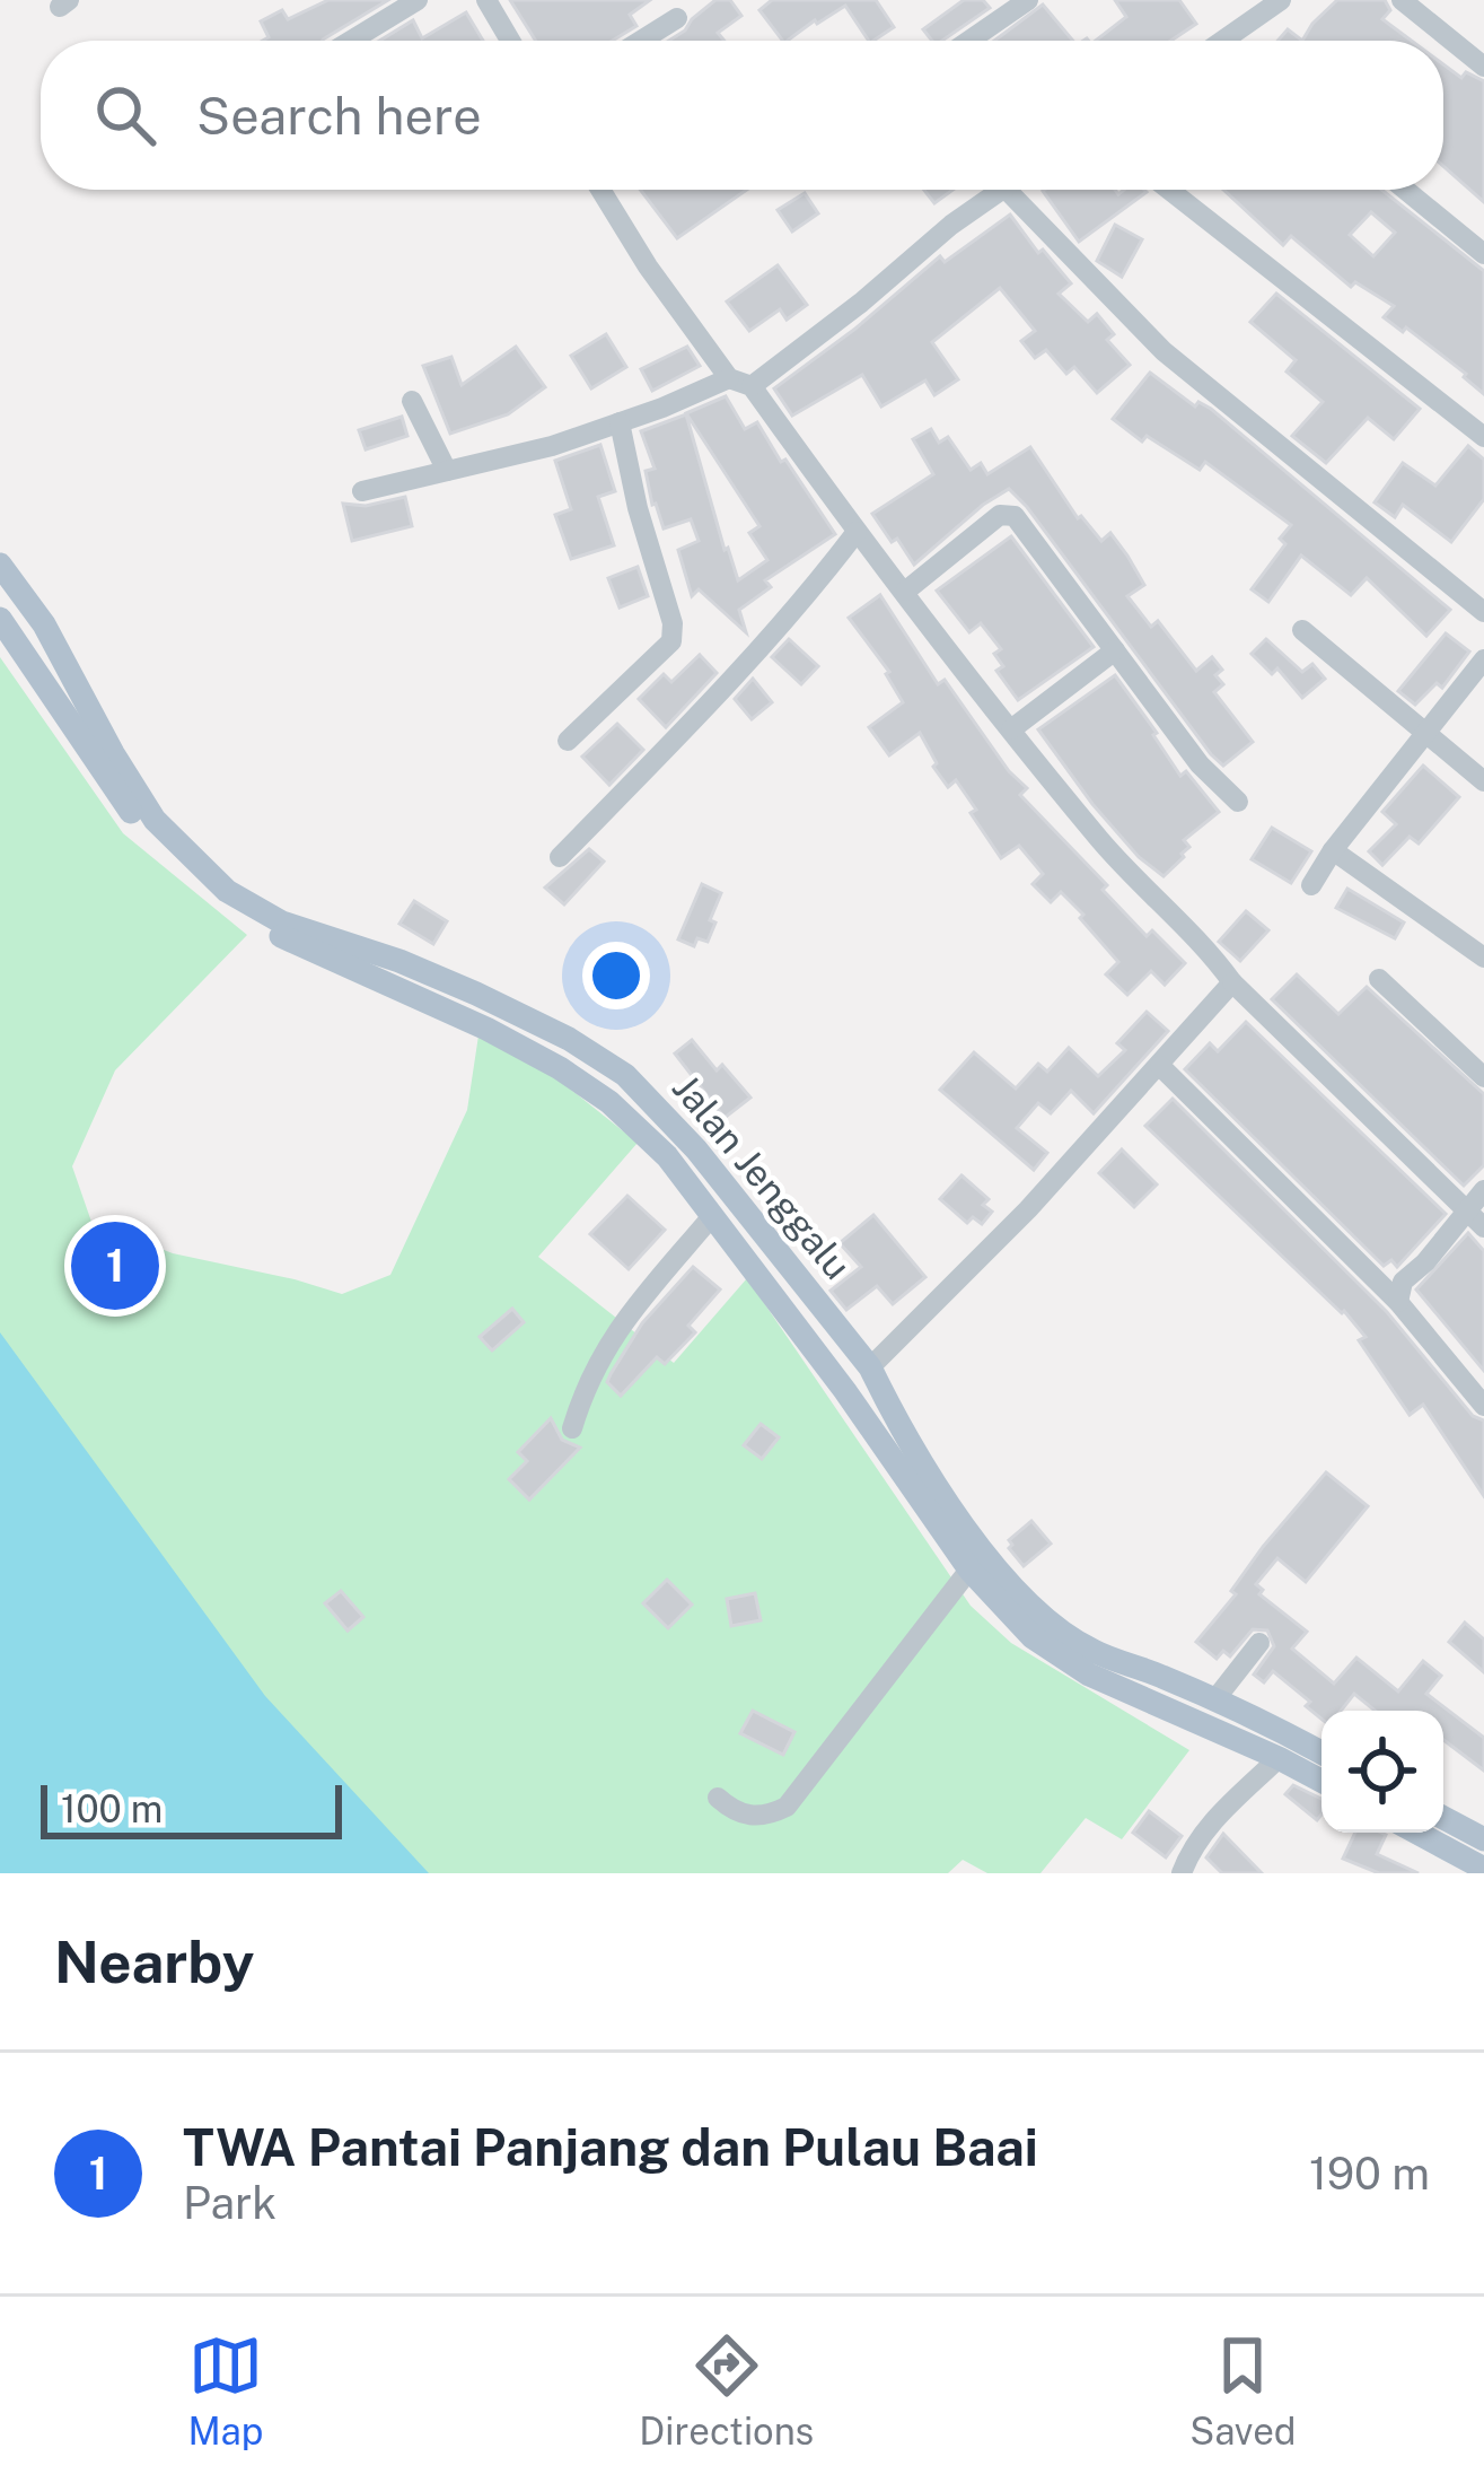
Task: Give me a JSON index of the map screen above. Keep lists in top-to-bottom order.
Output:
{
  "streets": {
    "main road": ["Jalan Jenggalu"]
  },
  "scale_bar": "100 m",
  "page": {
    "search": "Search here",
    "pins": "1",
    "scale": "100 m",
    "heading": "Nearby",
    "list": [
      {
        "mark": "1",
        "name": "TWA Pantai Panjang dan Pulau Baai",
        "note": "Park",
        "value": "190 m"
      }
    ],
    "nav": ["Map", "Directions", "Saved"]
  }
}
